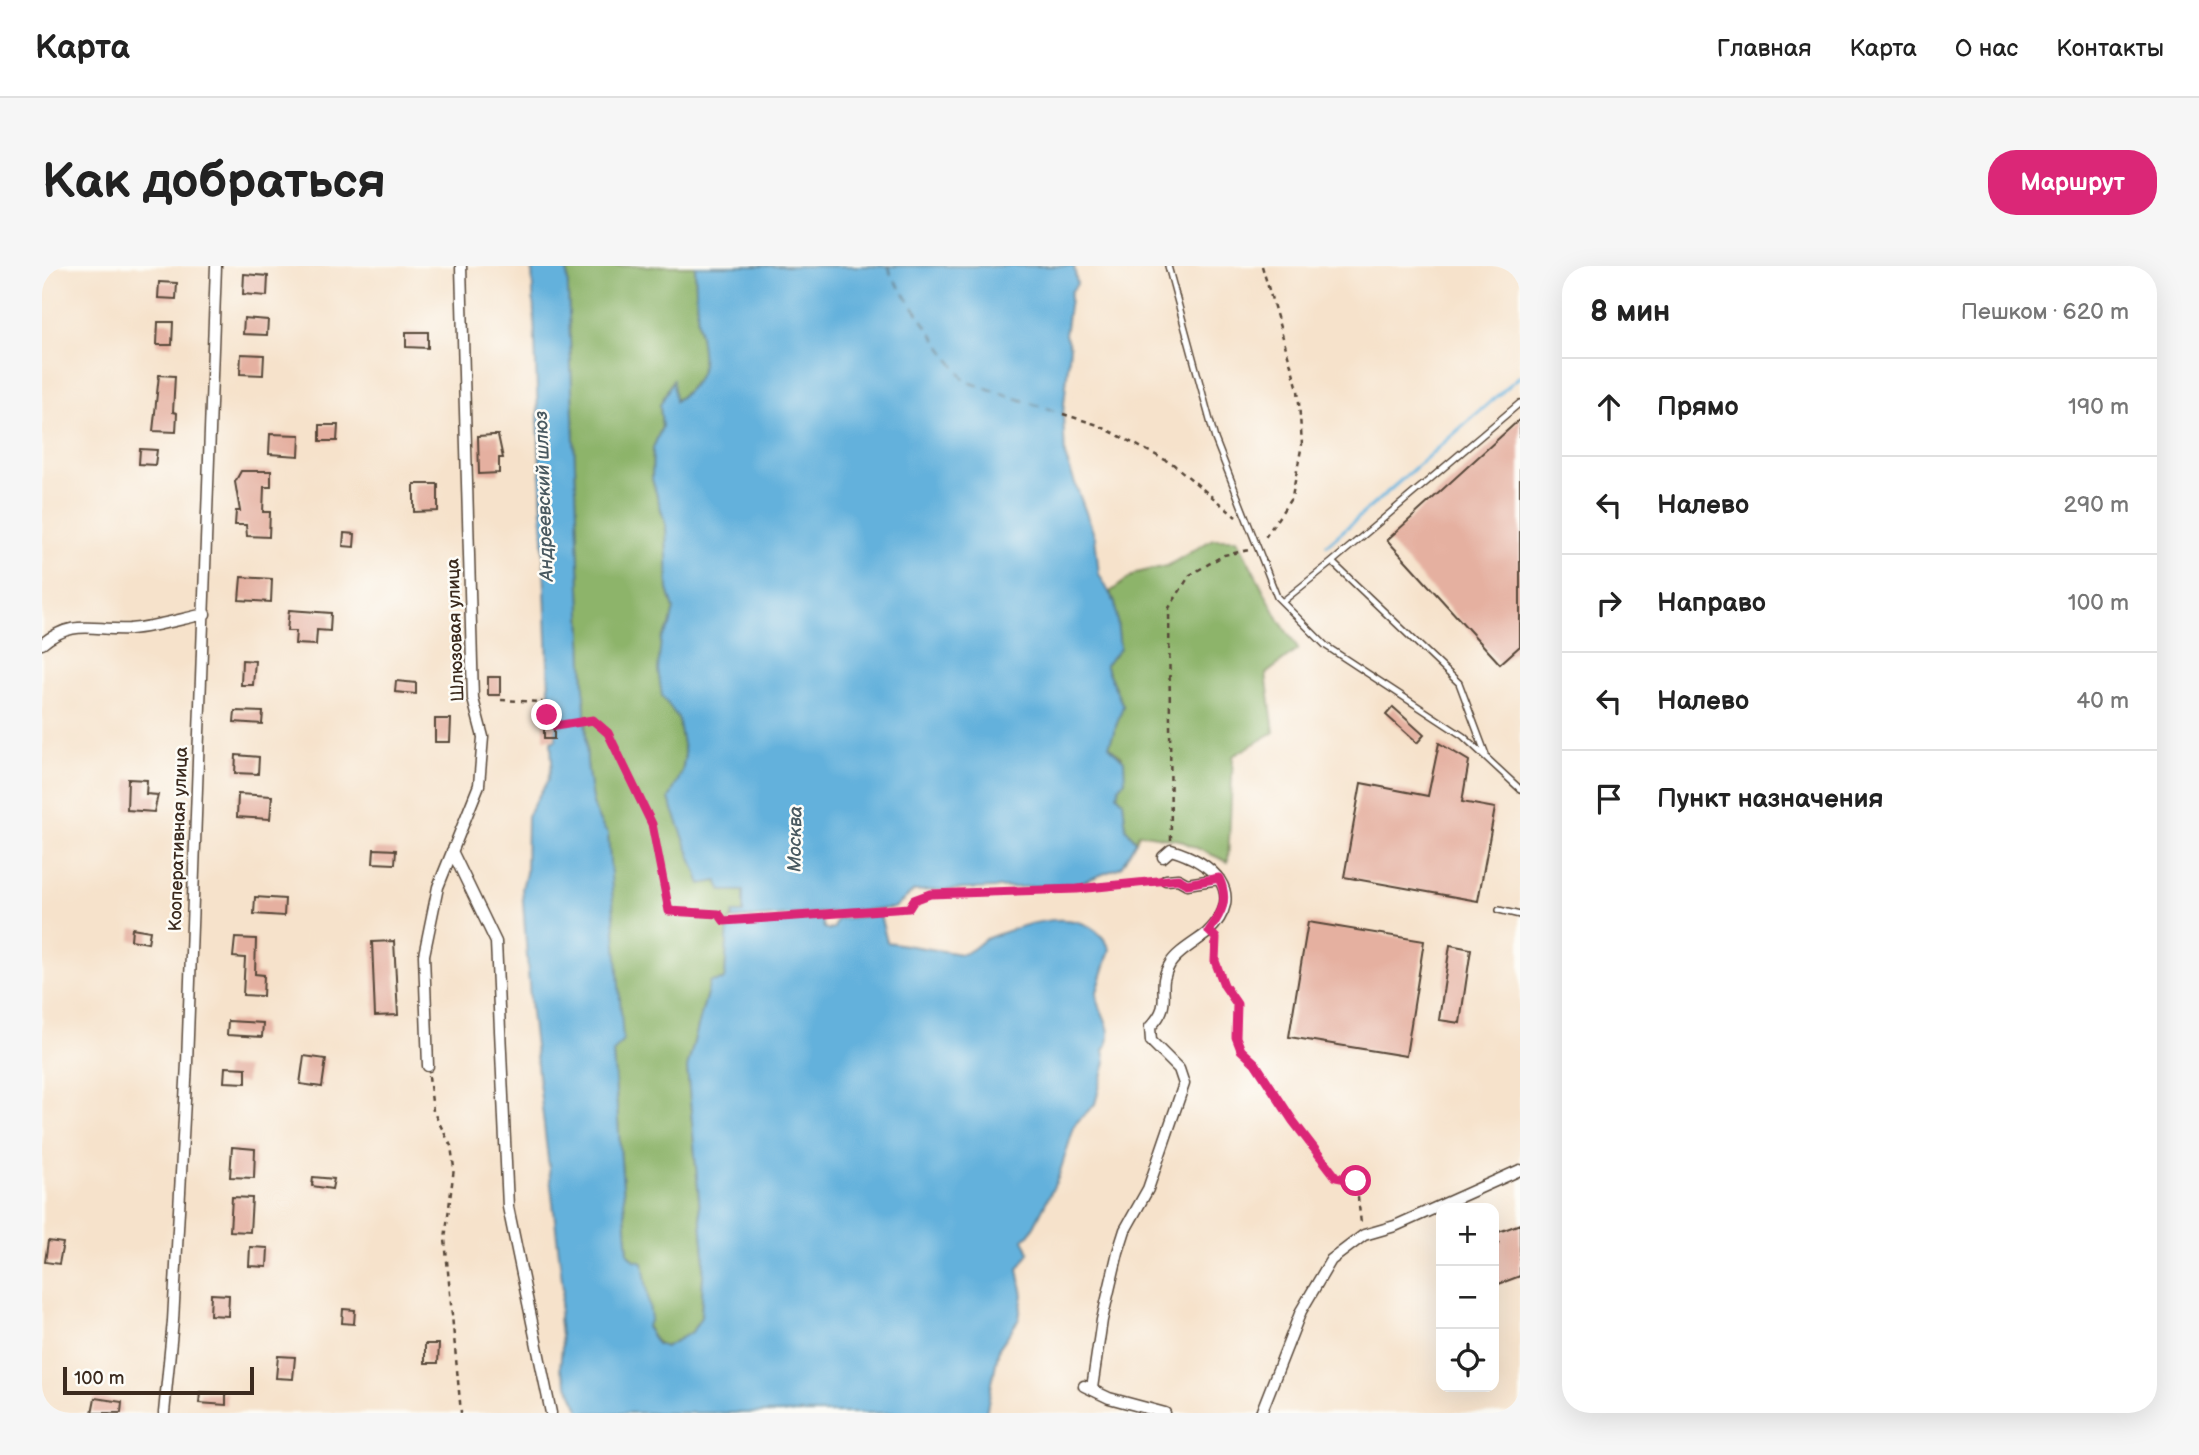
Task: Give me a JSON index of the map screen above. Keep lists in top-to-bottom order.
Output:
{
  "streets": {
    "street": ["Шлюзовая улица", "Кооперативная улица"]
  },
  "water": ["Андреевский шлюз", "Москва"],
  "scale_bar": "100 m",
  "page": {
    "header": "Карта",
    "nav": [
      "Главная",
      "Карта",
      "О нас",
      "Контакты"
    ],
    "buttons": "Маршрут",
    "title": "Как добраться",
    "heading": ["8 мин", "Пешком · 620 m"],
    "list": [
      ["Прямо", "190 m"],
      ["Налево", "290 m"],
      ["Направо", "100 m"],
      ["Налево", "40 m"],
      "Пункт назначения"
    ],
    "map_buttons": ["+", "−"],
    "scale": "100 m"
  }
}
